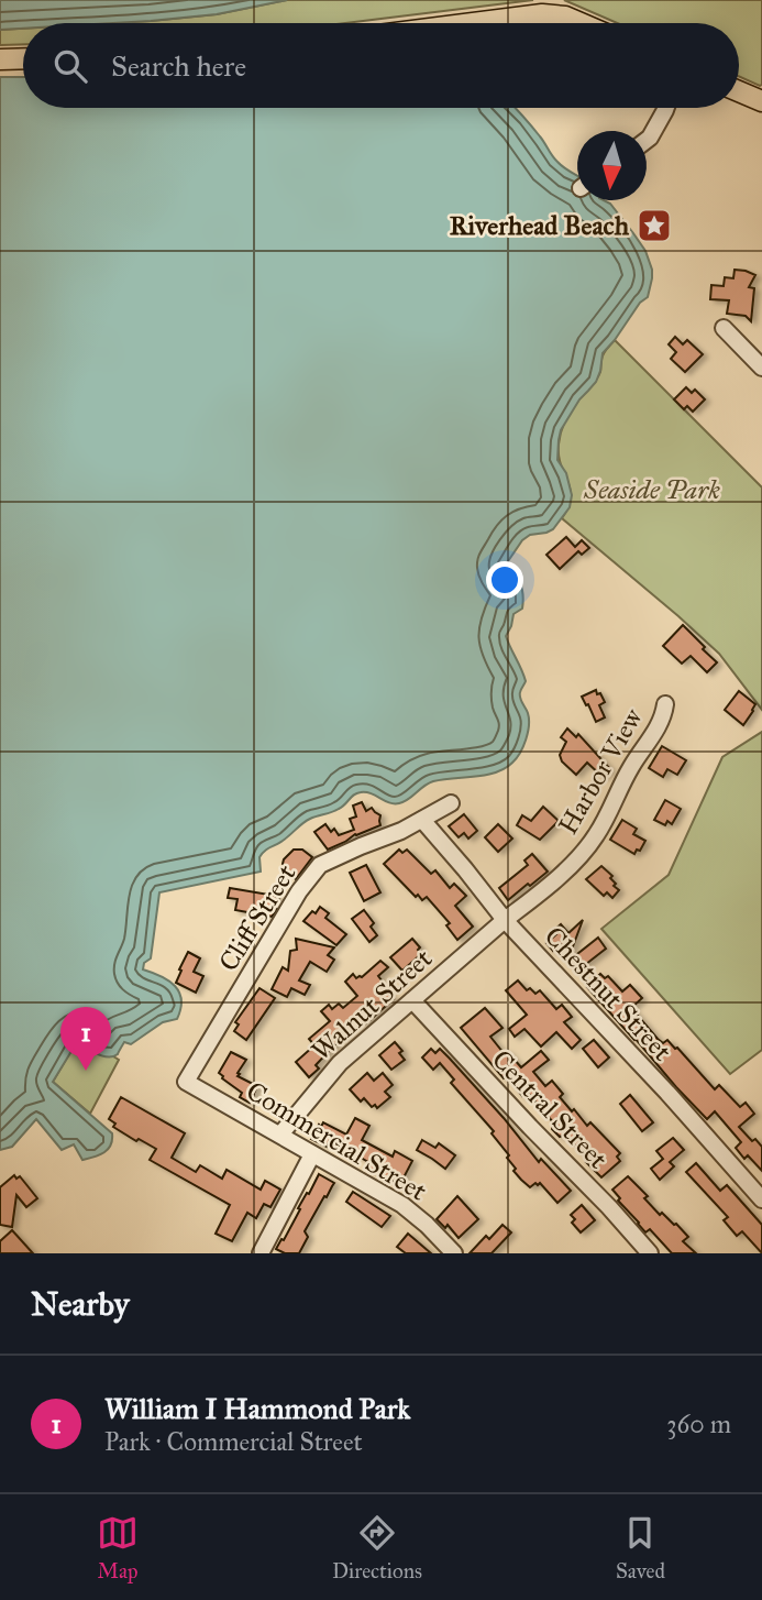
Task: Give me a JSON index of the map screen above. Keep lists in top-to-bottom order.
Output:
{
  "streets": {
    "street": [
      "Harbor View",
      "Cliff Street",
      "Chestnut Street",
      "Walnut Street",
      "Central Street",
      "Commercial Street"
    ]
  },
  "crossings": [
    ["Harbor View", "Chestnut Street"],
    ["Harbor View", "Walnut Street"],
    ["Cliff Street", "Chestnut Street"],
    ["Cliff Street", "Commercial Street"],
    ["Chestnut Street", "Walnut Street"],
    ["Walnut Street", "Central Street"],
    ["Walnut Street", "Commercial Street"]
  ],
  "parks": ["Seaside Park"],
  "places": {
    "place": ["Riverhead Beach"]
  },
  "north": "bottom",
  "page": {
    "search": "Search here",
    "pins": "1",
    "heading": "Nearby",
    "list": [
      {
        "mark": "1",
        "name": "William I Hammond Park",
        "note": "Park · Commercial Street",
        "value": "360 m"
      }
    ],
    "nav": ["Map", "Directions", "Saved"]
  }
}
